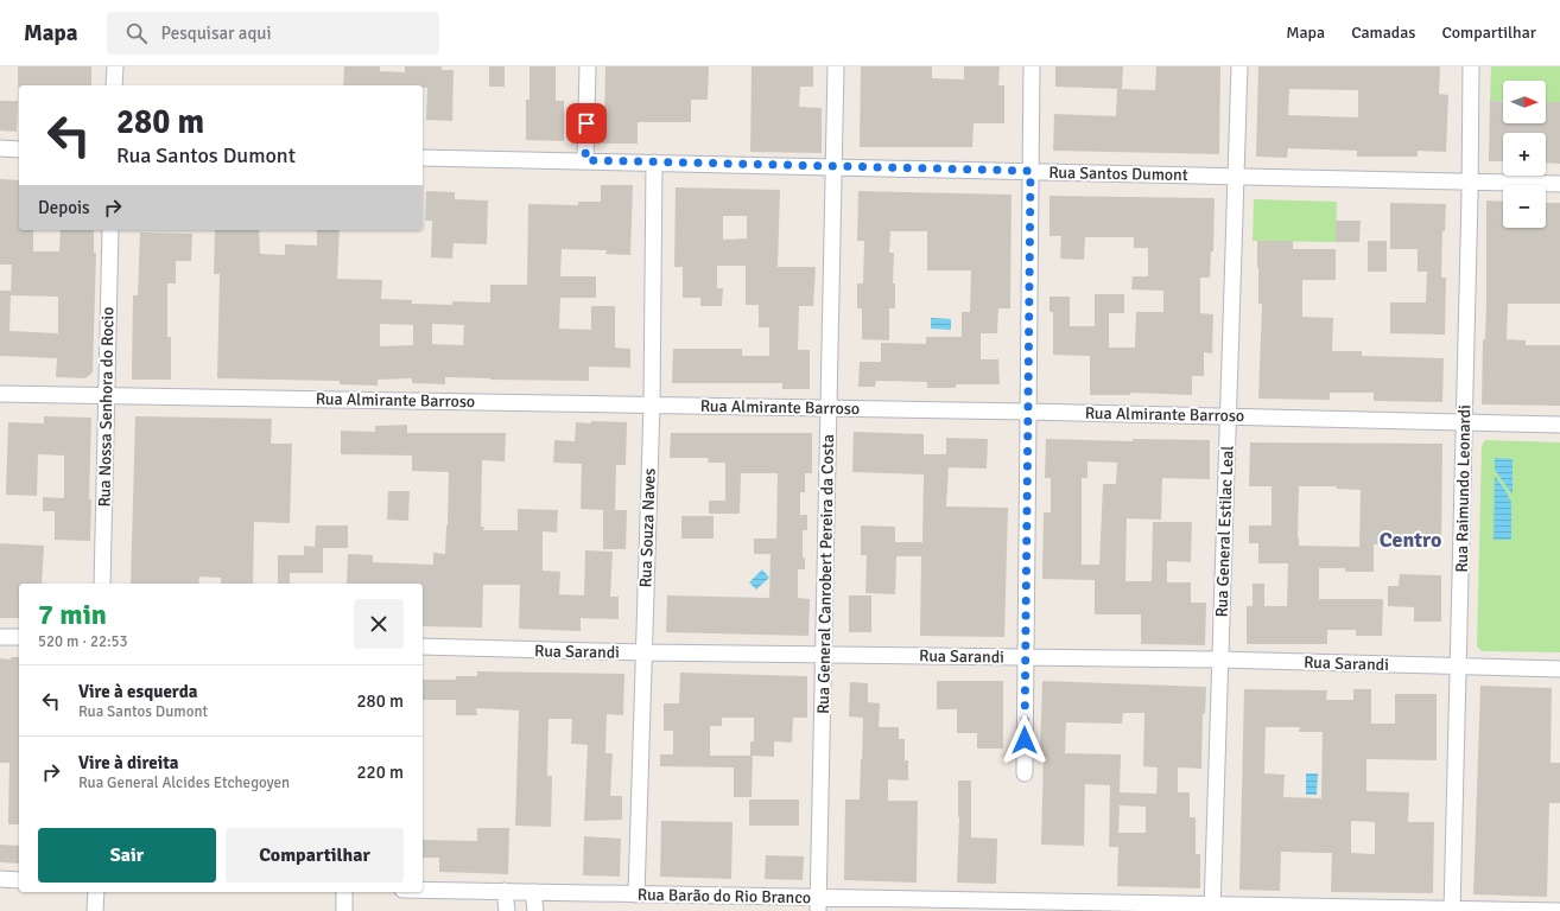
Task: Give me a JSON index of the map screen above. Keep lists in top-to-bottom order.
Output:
{
  "streets": {
    "street": [
      "Rua Santos Dumont",
      "Rua Almirante Barroso",
      "Rua Nossa Senhora do Rocio",
      "Rua Raimundo Leonardi",
      "Rua Souza Naves",
      "Rua General Estilac Leal",
      "Rua General Canrobert Pereira da Costa",
      "Rua Sarandi",
      "Rua Barão do Rio Branco"
    ]
  },
  "crossings": [
    ["Rua Santos Dumont", "Rua Raimundo Leonardi"],
    ["Rua Santos Dumont", "Rua Souza Naves"],
    ["Rua Santos Dumont", "Rua General Estilac Leal"],
    ["Rua Santos Dumont", "Rua General Canrobert Pereira da Costa"],
    ["Rua Almirante Barroso", "Rua Nossa Senhora do Rocio"],
    ["Rua Almirante Barroso", "Rua Raimundo Leonardi"],
    ["Rua Almirante Barroso", "Rua Souza Naves"],
    ["Rua Almirante Barroso", "Rua General Estilac Leal"],
    ["Rua Almirante Barroso", "Rua General Canrobert Pereira da Costa"],
    ["Rua Raimundo Leonardi", "Rua Sarandi"],
    ["Rua Raimundo Leonardi", "Rua Barão do Rio Branco"],
    ["Rua Souza Naves", "Rua Sarandi"],
    ["Rua Souza Naves", "Rua Barão do Rio Branco"],
    ["Rua General Estilac Leal", "Rua Sarandi"],
    ["Rua General Estilac Leal", "Rua Barão do Rio Branco"],
    ["Rua General Canrobert Pereira da Costa", "Rua Sarandi"],
    ["Rua General Canrobert Pereira da Costa", "Rua Barão do Rio Branco"]
  ],
  "districts": ["Centro"],
  "north": "right",
  "page": {
    "header": "Mapa",
    "search": "Pesquisar aqui",
    "nav": ["Mapa", "Camadas", "Compartilhar"],
    "map_buttons": ["+", "−"],
    "turn": ["280 m", "Rua Santos Dumont"],
    "then": "Depois",
    "heading": ["7 min", "520 m · 22:53"],
    "list": [
      {
        "name": "Vire à esquerda",
        "note": "Rua Santos Dumont",
        "value": "280 m"
      },
      {
        "name": "Vire à direita",
        "note": "Rua General Alcides Etchegoyen",
        "value": "220 m"
      }
    ],
    "buttons": ["Sair", "Compartilhar"]
  }
}
